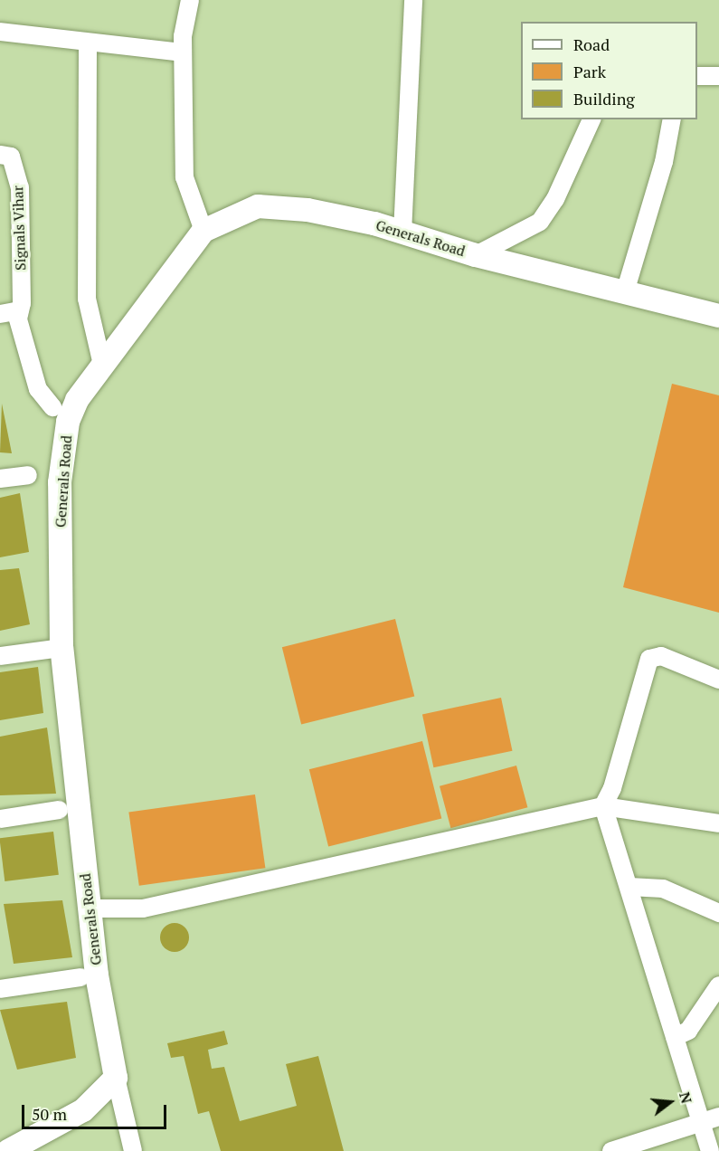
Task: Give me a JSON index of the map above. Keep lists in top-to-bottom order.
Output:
{
  "streets": {
    "street": ["Signals Vihar", "Generals Road"]
  },
  "legend": ["Road", "Park", "Building"],
  "scale_bar": "50 m",
  "north": "right"
}
